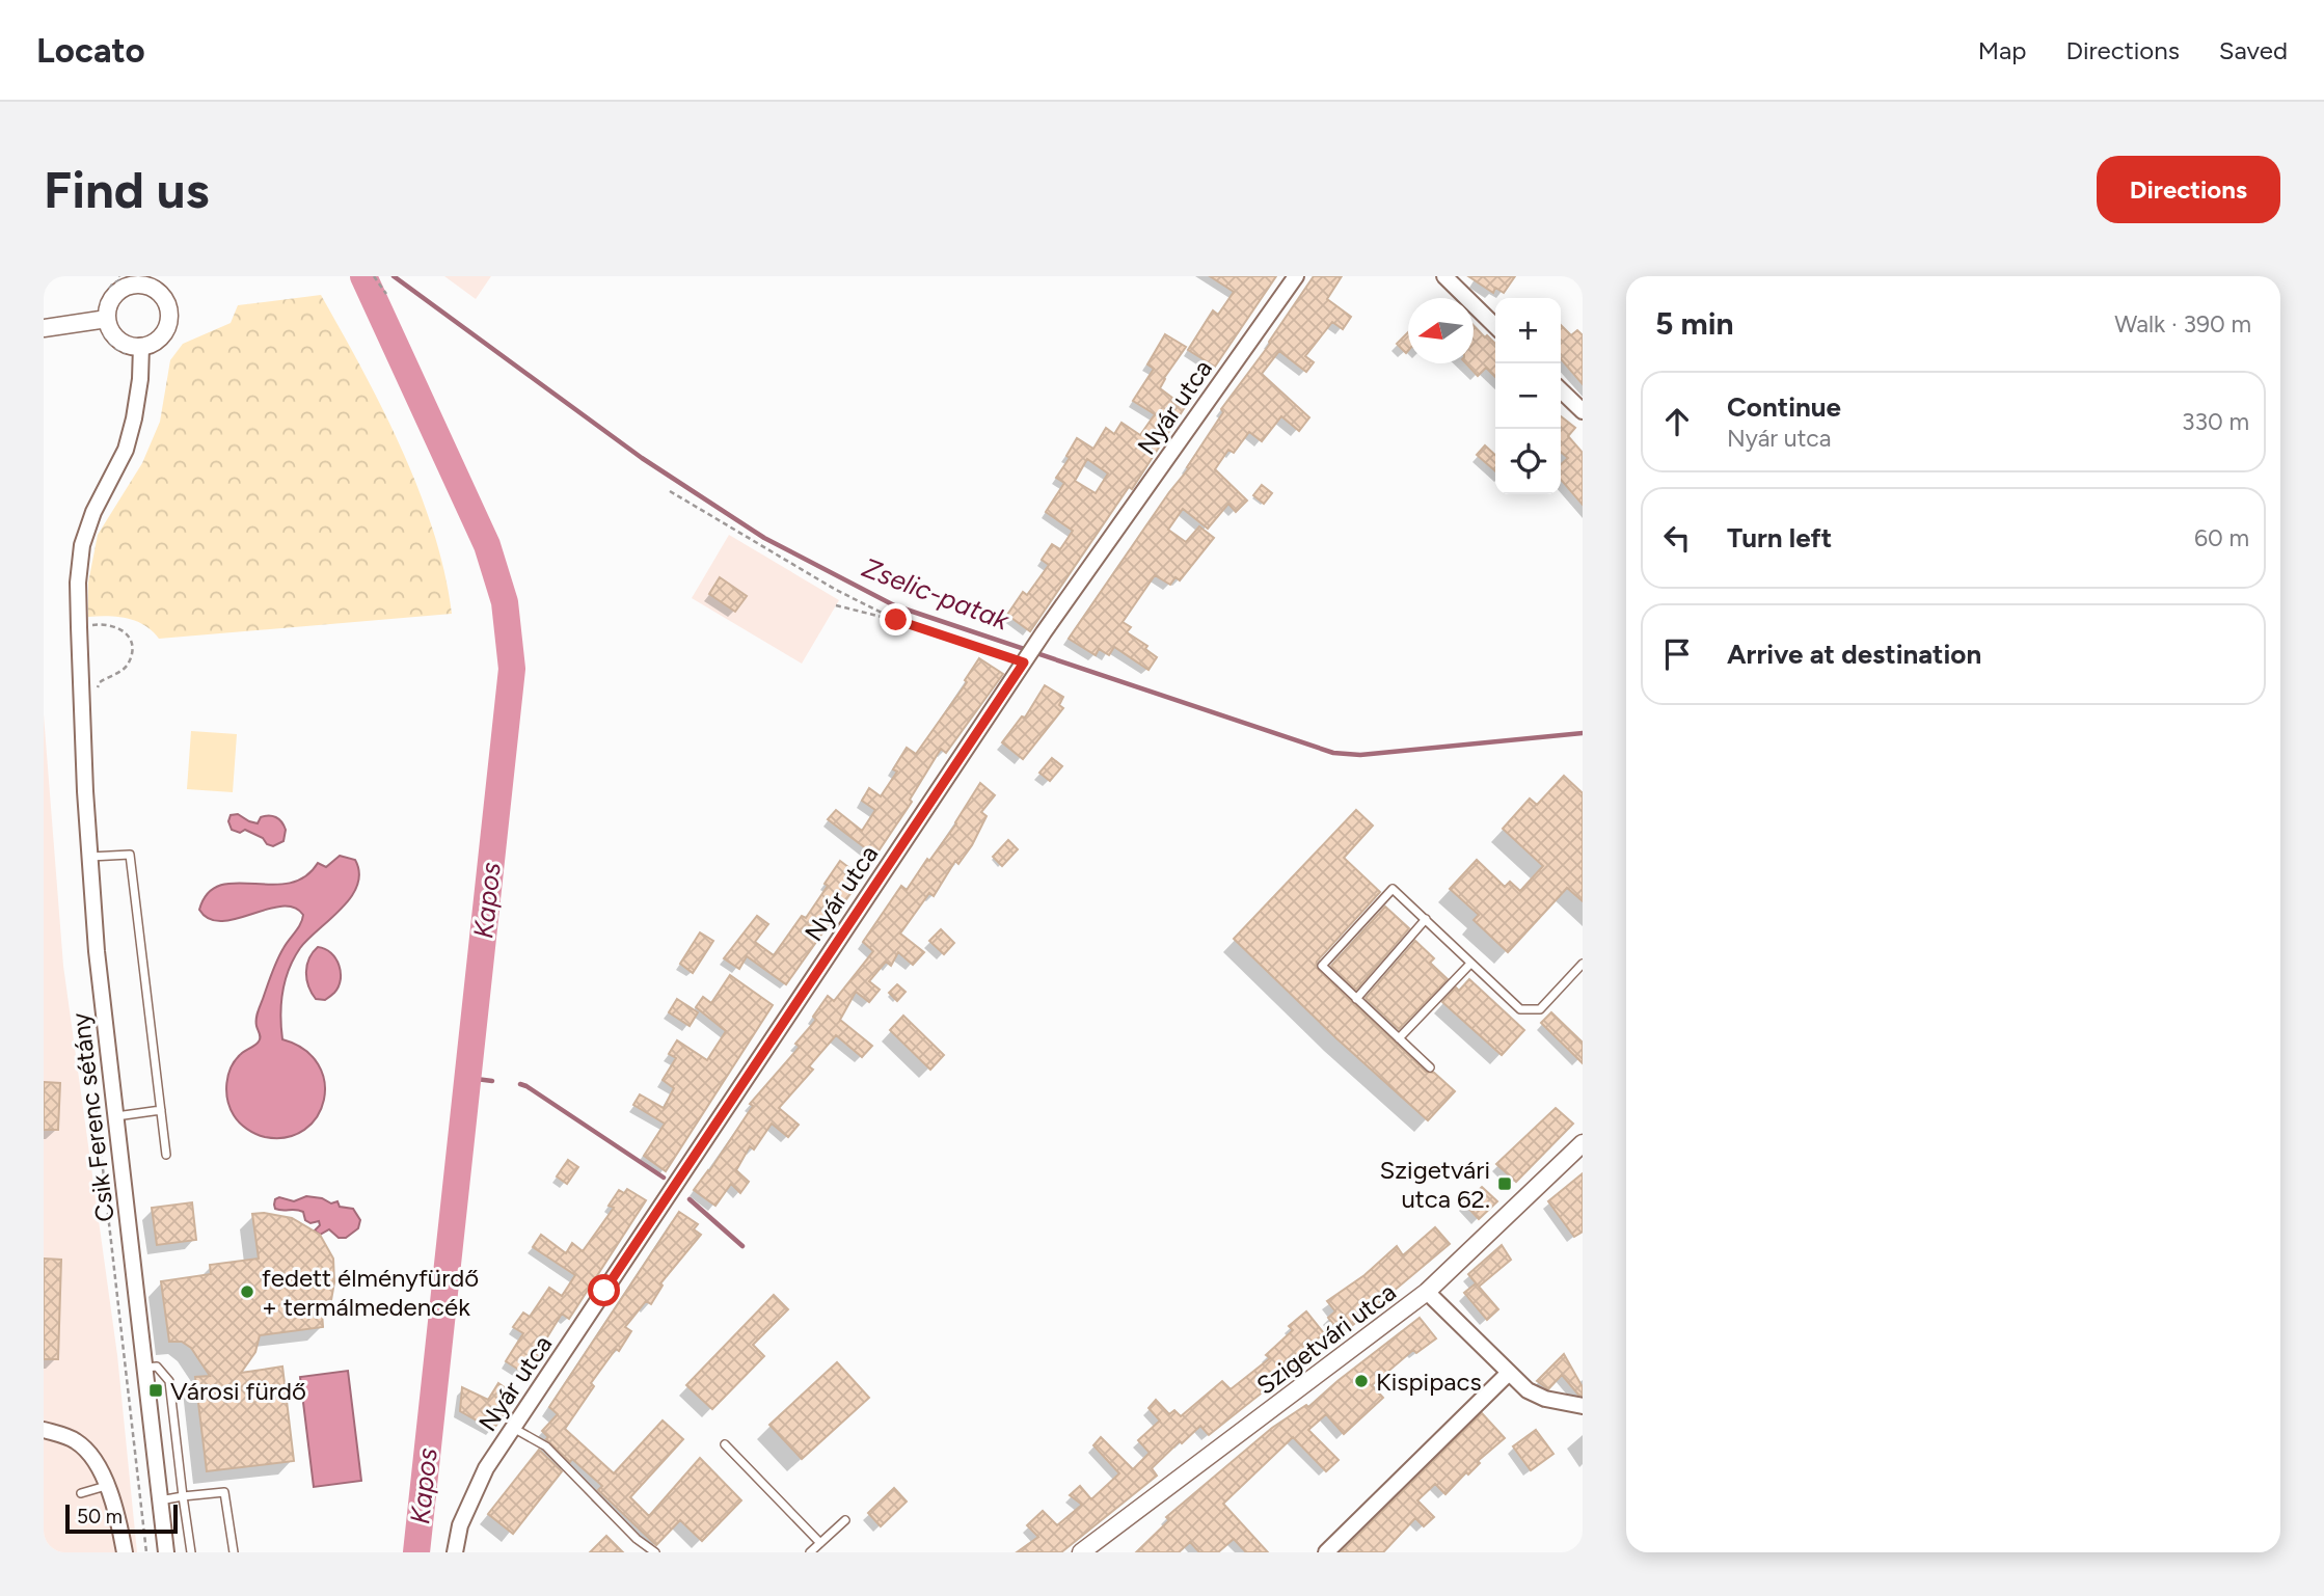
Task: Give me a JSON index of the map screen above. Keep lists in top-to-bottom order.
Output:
{
  "streets": {
    "street": ["Nyár utca", "Csik Ferenc sétány", "Szigetvári utca"]
  },
  "water": ["Zselic-patak", "Kapos"],
  "places": {
    "transit": ["Szigetvári utca 62.", "Városi fürdő"],
    "other": ["fedett élményfürdő + termálmedencék", "Kispipacs"]
  },
  "scale_bar": "50 m",
  "north": "left",
  "page": {
    "header": "Locato",
    "nav": ["Map", "Directions", "Saved"],
    "buttons": "Directions",
    "title": "Find us",
    "heading": ["5 min", "Walk · 390 m"],
    "map_buttons": ["+", "−"],
    "list": [
      ["Continue", "Nyár utca", "330 m"],
      ["Turn left", "60 m"],
      "Arrive at destination"
    ],
    "scale": "50 m"
  }
}
